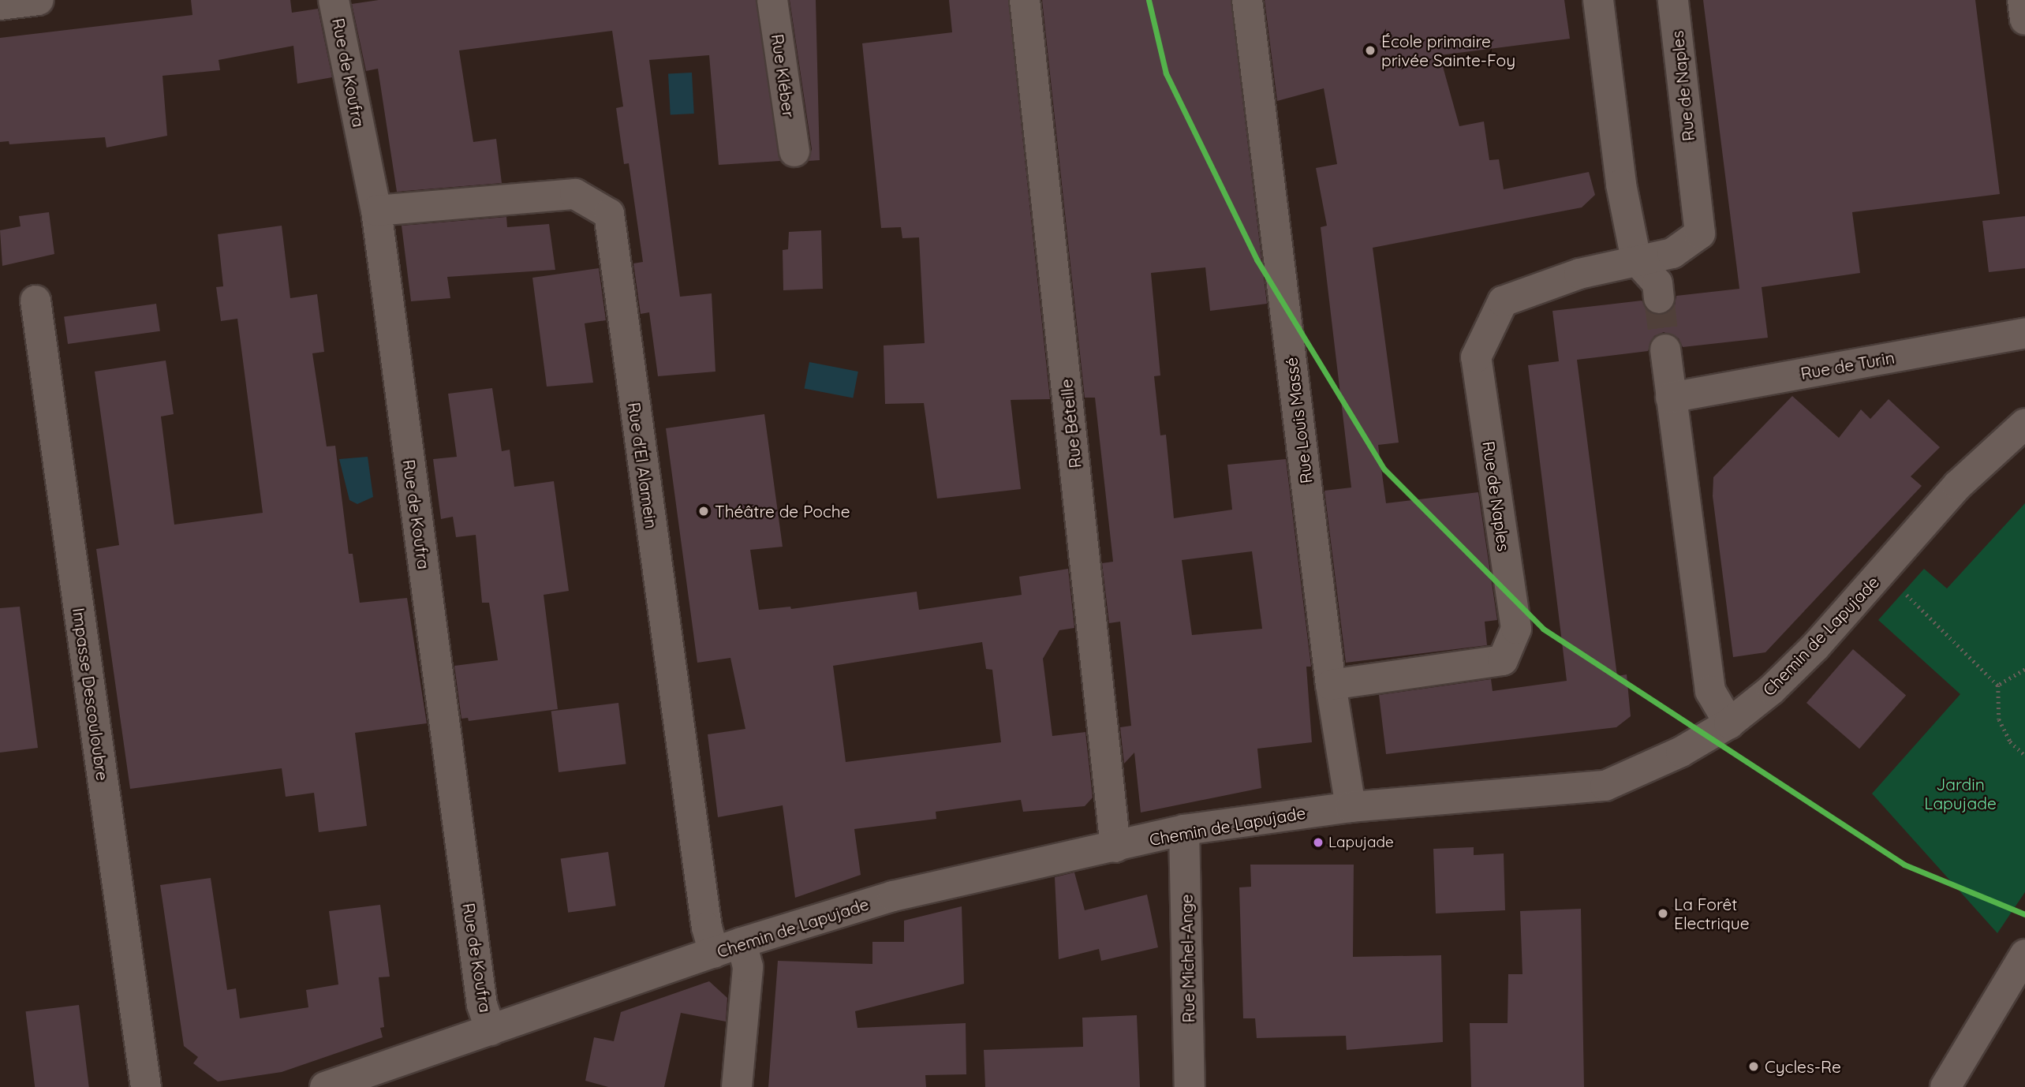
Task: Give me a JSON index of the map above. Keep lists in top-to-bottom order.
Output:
{
  "streets": {
    "street": [
      "Rue de Koufra",
      "Rue Kléber",
      "Rue de Naples",
      "Rue de Turin",
      "Rue Louis Massé",
      "Rue Béteille",
      "Rue d'El Alamein",
      "Chemin de Lapujade",
      "Impasse Descouloubre",
      "Rue Michel-Ange"
    ]
  },
  "crossings": [
    ["Rue de Koufra", "Rue d'El Alamein"],
    ["Rue de Koufra", "Chemin de Lapujade"],
    ["Rue de Naples", "Rue Louis Massé"],
    ["Rue Louis Massé", "Chemin de Lapujade"],
    ["Rue Béteille", "Chemin de Lapujade"],
    ["Rue d'El Alamein", "Chemin de Lapujade"],
    ["Chemin de Lapujade", "Rue Michel-Ange"]
  ],
  "parks": ["Jardin Lapujade"],
  "places": [
    "École primaire privée Sainte-Foy",
    "Théâtre de Poche",
    "Lapujade",
    "La Forêt Electrique",
    "Cycles-Re"
  ]
}
